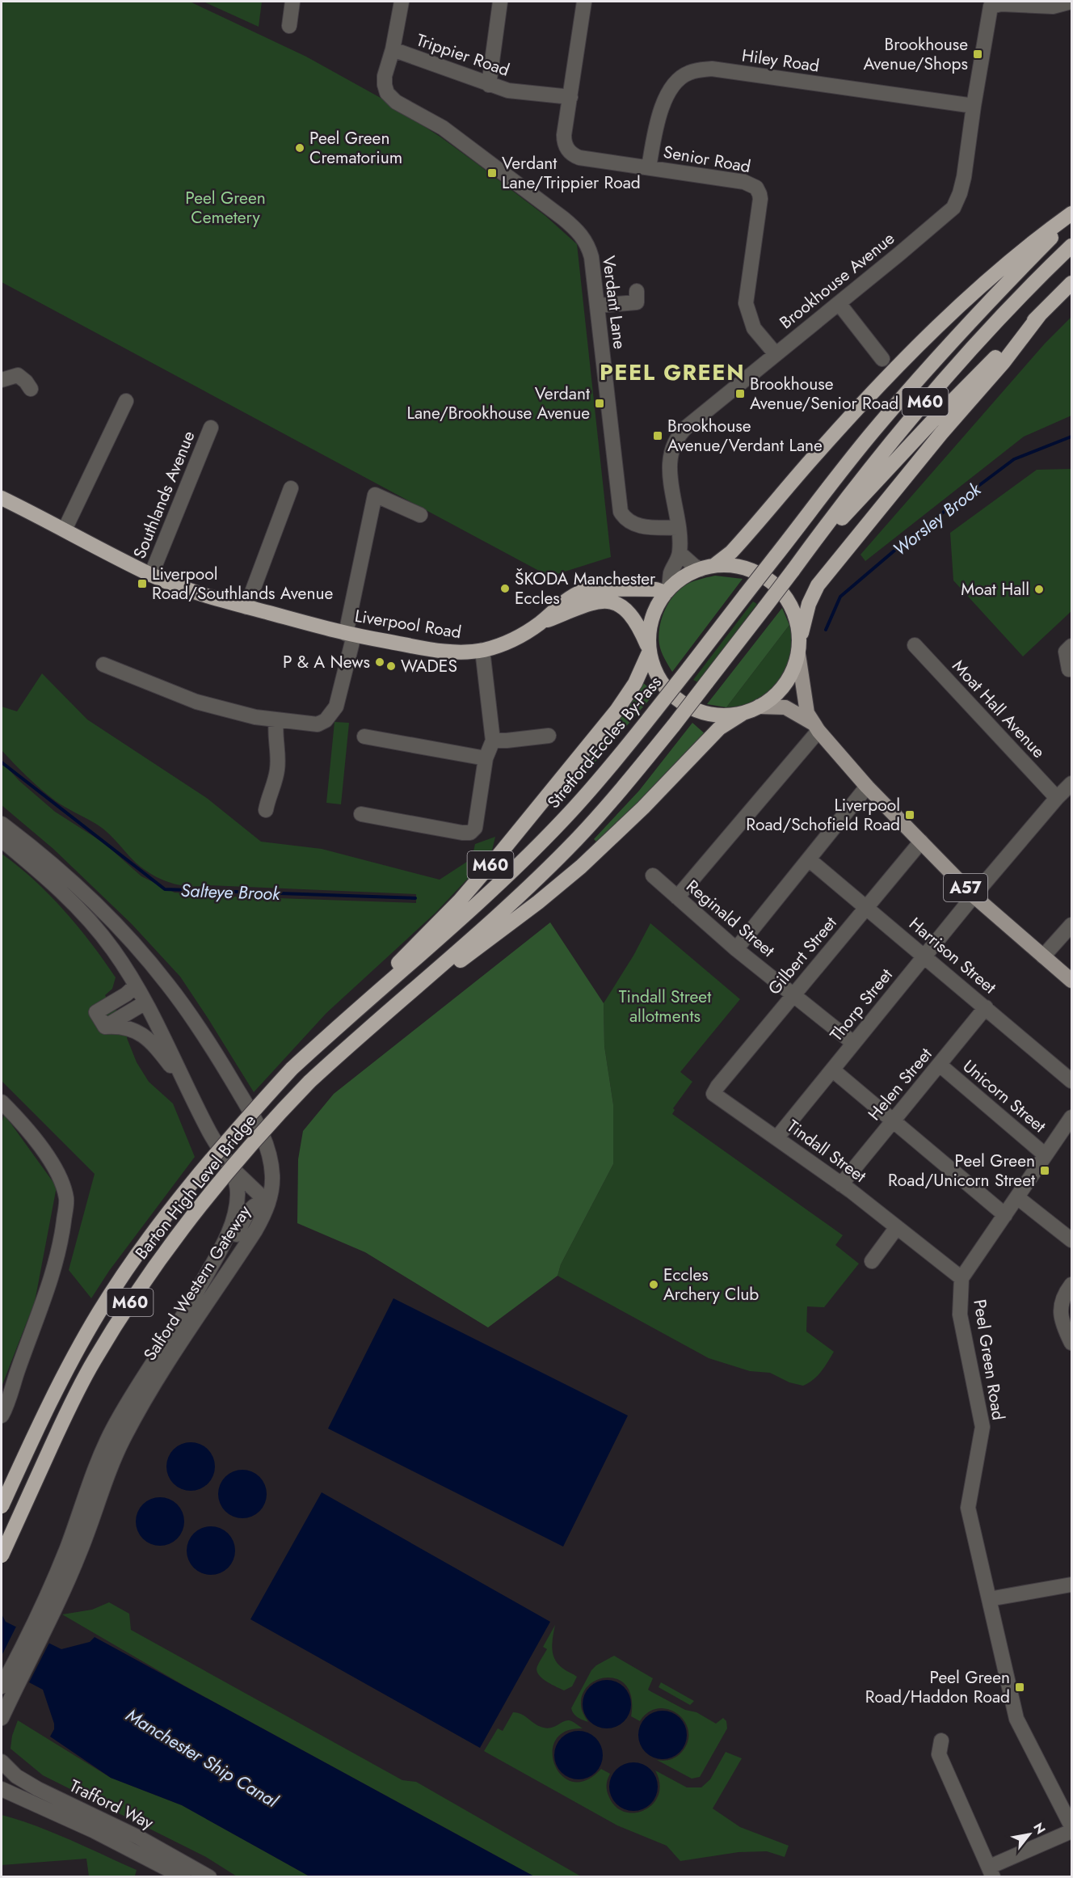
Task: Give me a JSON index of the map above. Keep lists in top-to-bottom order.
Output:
{
  "streets": {
    "highway": [
      "M60",
      "Liverpool Road",
      "Stretford-Eccles By-Pass",
      "A57",
      "Barton High Level Bridge"
    ],
    "street": [
      "Trippier Road",
      "Hiley Road",
      "Senior Road",
      "Brookhouse Avenue",
      "Verdant Lane",
      "Southlands Avenue",
      "Moat Hall Avenue",
      "Reginald Street",
      "Gilbert Street",
      "Harrison Street",
      "Thorp Street",
      "Helen Street",
      "Unicorn Street",
      "Tindall Street",
      "Salford Western Gateway",
      "Peel Green Road",
      "Trafford Way"
    ]
  },
  "crossings": [
    ["Trippier Road", "Senior Road"],
    ["Trippier Road", "Verdant Lane"],
    ["Hiley Road", "Senior Road"],
    ["Hiley Road", "Brookhouse Avenue"],
    ["Senior Road", "Brookhouse Avenue"],
    ["Brookhouse Avenue", "Verdant Lane"],
    ["Brookhouse Avenue", "M60"],
    ["Brookhouse Avenue", "Liverpool Road"],
    ["Brookhouse Avenue", "A57"],
    ["M60", "Liverpool Road"],
    ["M60", "Stretford-Eccles By-Pass"],
    ["M60", "A57"],
    ["M60", "Barton High Level Bridge"],
    ["Southlands Avenue", "Liverpool Road"],
    ["Liverpool Road", "A57"],
    ["Moat Hall Avenue", "Thorp Street"],
    ["Stretford-Eccles By-Pass", "Barton High Level Bridge"],
    ["A57", "Gilbert Street"],
    ["A57", "Thorp Street"],
    ["Reginald Street", "Gilbert Street"],
    ["Reginald Street", "Thorp Street"],
    ["Gilbert Street", "Harrison Street"],
    ["Gilbert Street", "Tindall Street"],
    ["Harrison Street", "Thorp Street"],
    ["Harrison Street", "Helen Street"],
    ["Thorp Street", "Tindall Street"],
    ["Helen Street", "Unicorn Street"],
    ["Helen Street", "Tindall Street"],
    ["Unicorn Street", "Peel Green Road"],
    ["Tindall Street", "Peel Green Road"]
  ],
  "districts": ["PEEL GREEN"],
  "water": ["Worsley Brook", "Salteye Brook", "Manchester Ship Canal"],
  "parks": ["Peel Green Cemetery", "Tindall Street allotments"],
  "places": {
    "transit": [
      "Brookhouse Avenue/Shops",
      "Verdant Lane/Trippier Road",
      "Brookhouse Avenue/Senior Road",
      "Verdant Lane/Brookhouse Avenue",
      "Brookhouse Avenue/Verdant Lane",
      "Liverpool Road/Southlands Avenue",
      "Liverpool Road/Schofield Road",
      "Peel Green Road/Unicorn Street",
      "Peel Green Road/Haddon Road"
    ],
    "other": [
      "Peel Green Crematorium",
      "ŠKODA Manchester Eccles",
      "Moat Hall",
      "P & A News",
      "WADES",
      "Eccles Archery Club"
    ]
  },
  "north": "top right"
}
